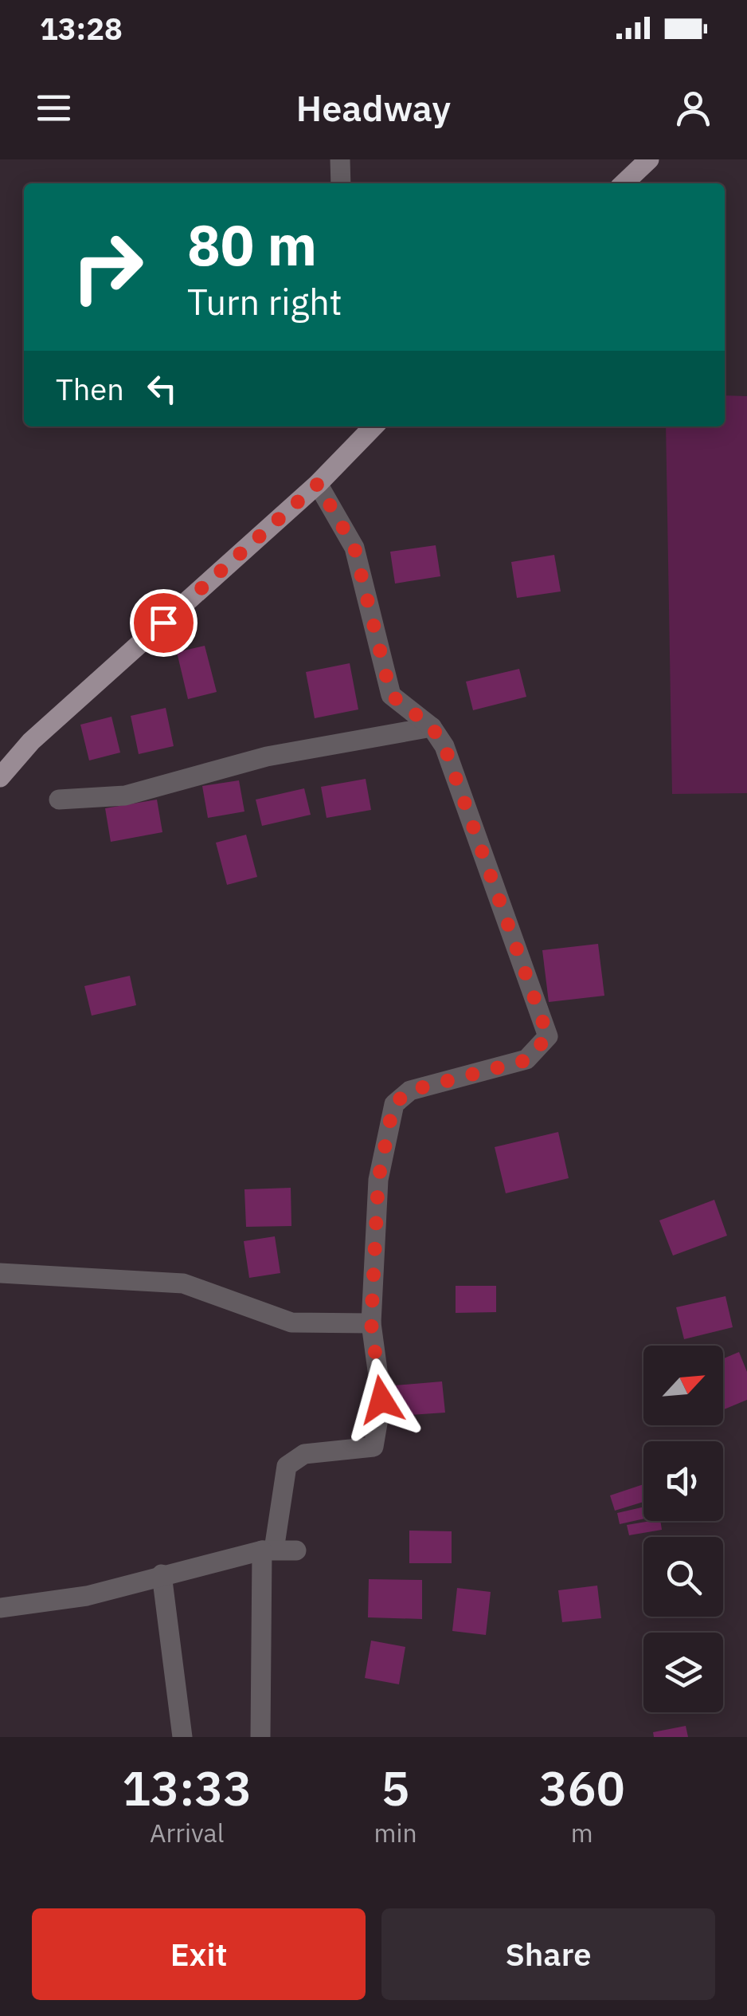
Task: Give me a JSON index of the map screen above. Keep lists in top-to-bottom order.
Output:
{
  "north": "top right",
  "page": {
    "status": "13:28",
    "header": "Headway",
    "turn": ["80 m", "Turn right"],
    "then": "Then",
    "eta": [
      "13:33",
      "Arrival",
      "5",
      "min",
      "360",
      "m"
    ],
    "buttons": ["Exit", "Share"]
  }
}
